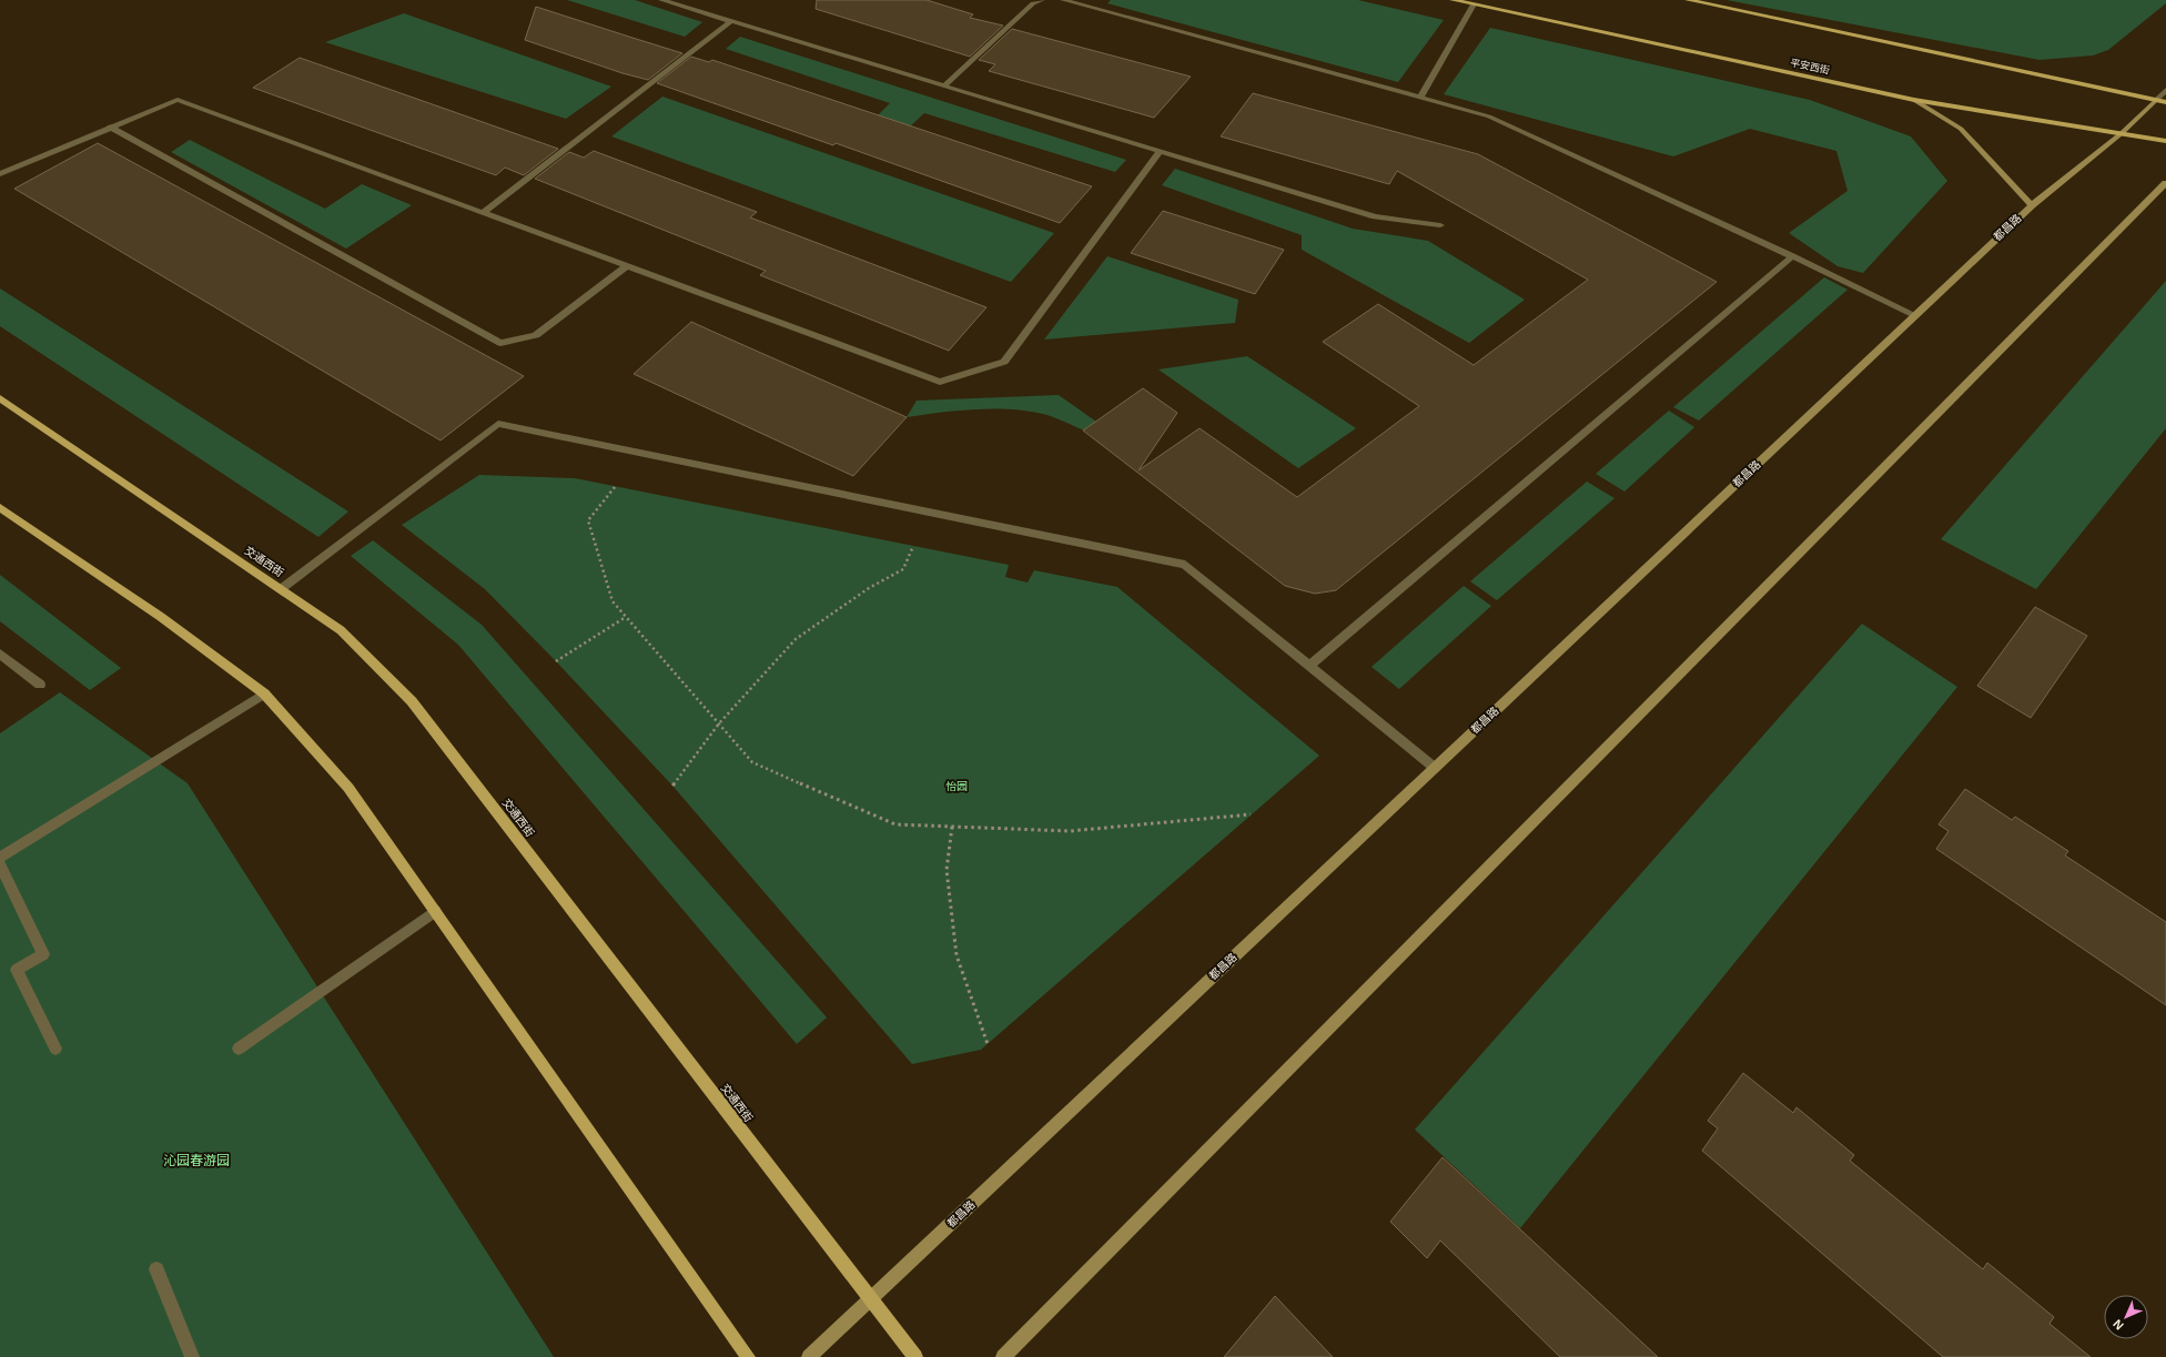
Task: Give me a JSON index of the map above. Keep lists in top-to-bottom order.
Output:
{
  "streets": {
    "main road": ["平安西街", "都昌路", "交通西街"]
  },
  "crossings": [
    ["平安西街", "都昌路"],
    ["都昌路", "交通西街"]
  ],
  "parks": ["怡园", "沁园春游园"],
  "north": "bottom left"
}
